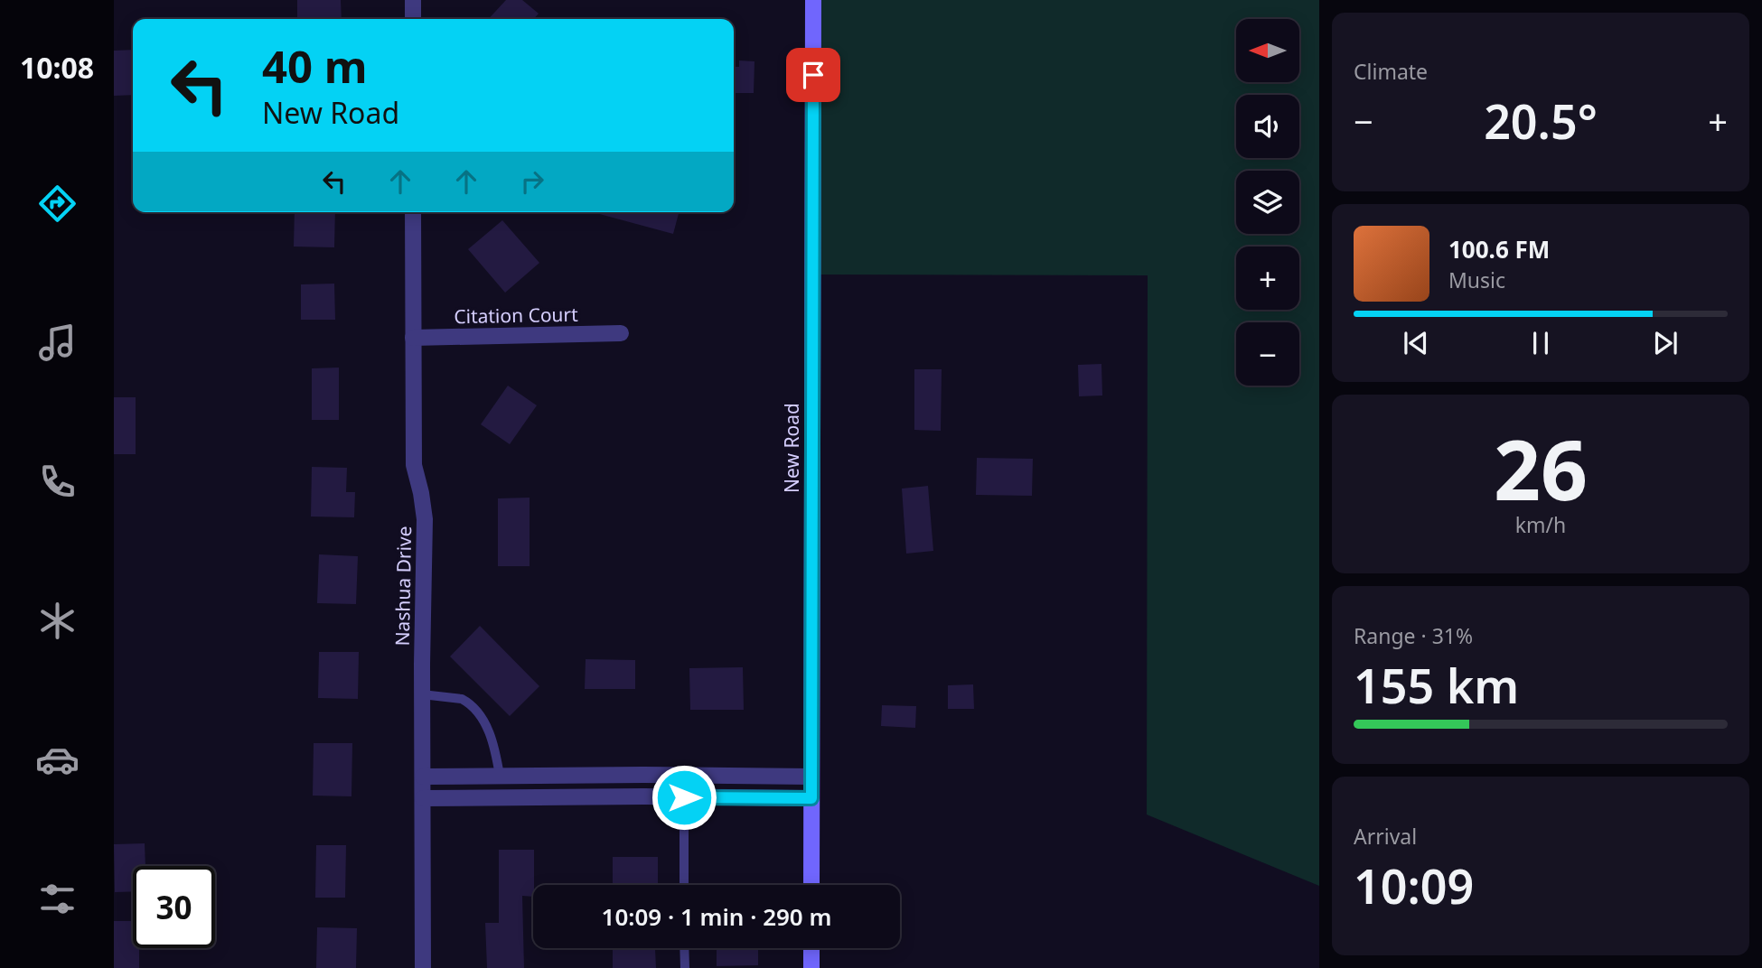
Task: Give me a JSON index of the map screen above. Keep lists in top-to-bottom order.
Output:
{
  "streets": {
    "street": ["Citation Court", "New Road", "Nashua Drive"]
  },
  "crossings": [
    ["Citation Court", "Nashua Drive"]
  ],
  "north": "left",
  "page": {
    "tabs": "10:08",
    "tile": [
      "Climate",
      ["26", "km/h"],
      ["Range · 31%", "155 km"],
      ["Arrival", "10:09"]
    ],
    "map_buttons": ["+", "−"],
    "turn": ["40 m", "New Road"],
    "heat": ["−", "20.5°", "+"],
    "song": ["100.6 FM", "Music"],
    "limit": "30",
    "trip": "10:09 · 1 min · 290 m"
  }
}
